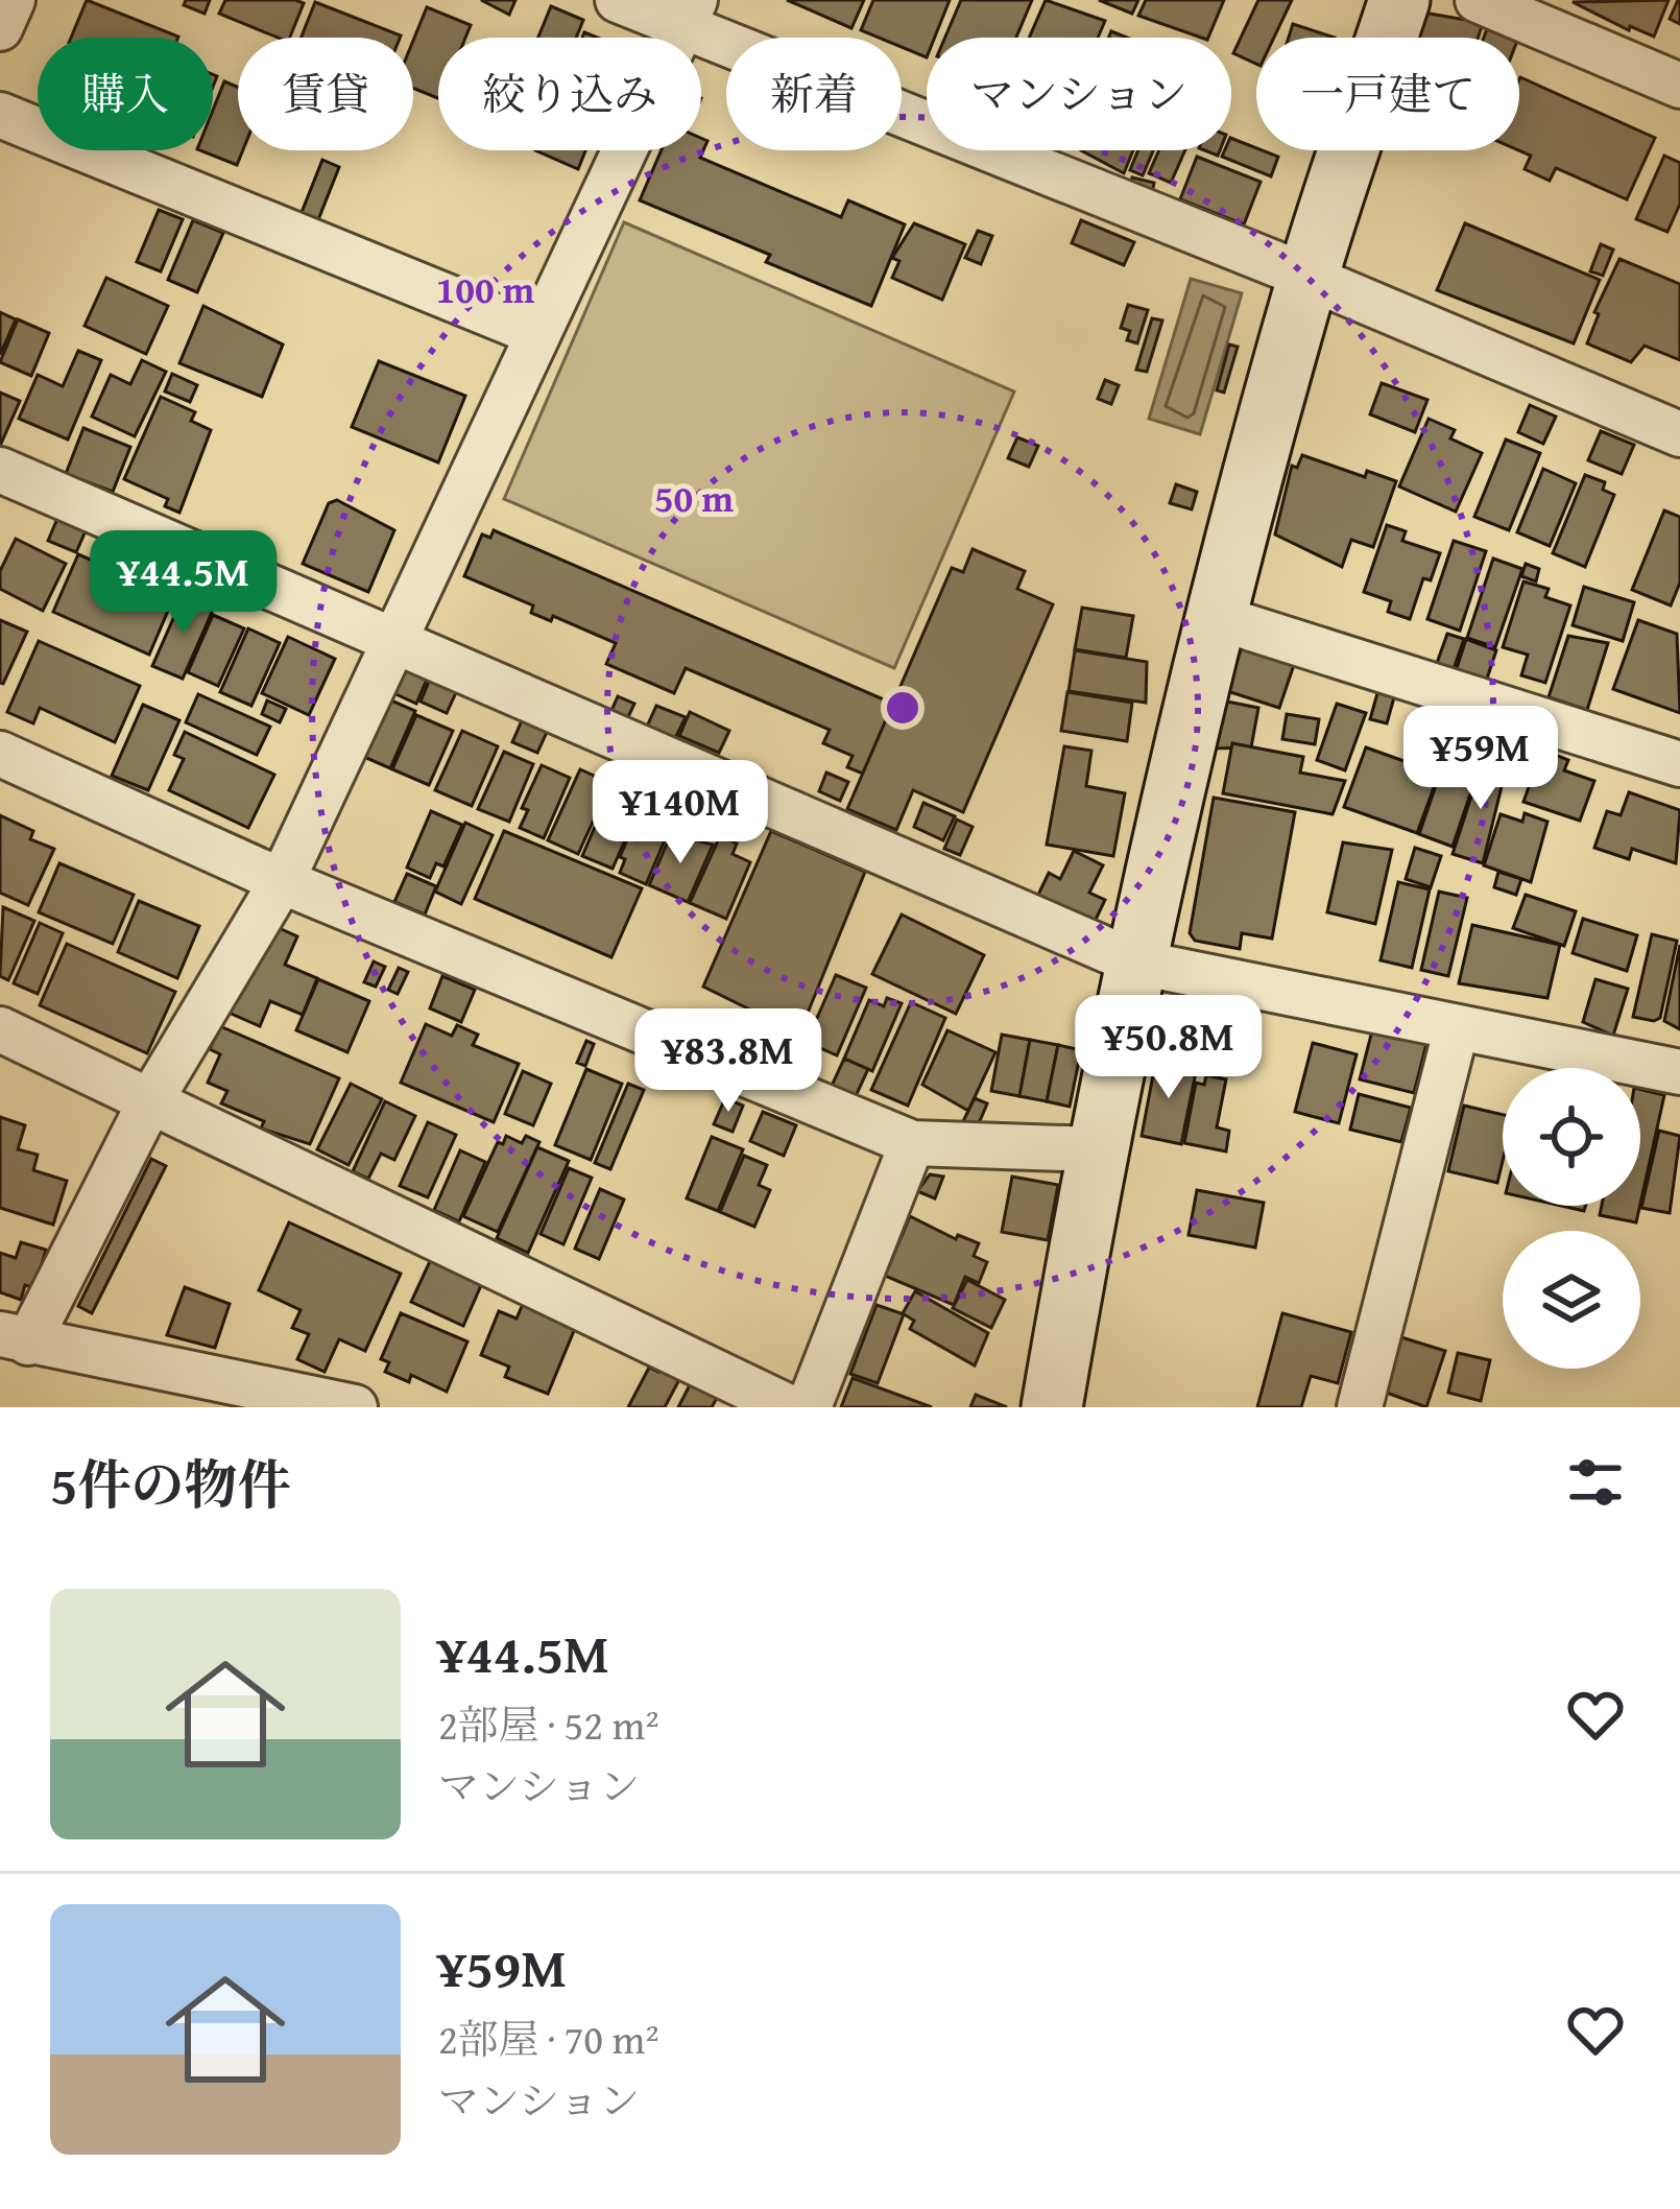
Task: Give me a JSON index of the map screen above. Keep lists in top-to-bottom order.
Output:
{
  "page": {
    "chip": [
      "購入",
      "賃貸",
      "絞り込み",
      "新着",
      "マンション",
      "一戸建て"
    ],
    "price": [
      "¥44.5M",
      "¥59M",
      "¥140M",
      "¥50.8M",
      "¥83.8M"
    ],
    "heading": "5件の物件",
    "list": [
      {
        "name": "¥44.5M",
        "note": "2部屋 · 52 m² · マンション"
      },
      {
        "name": "¥59M",
        "note": "2部屋 · 70 m² · マンション"
      }
    ]
  },
  "rings": ["100 m", "50 m"]
}
